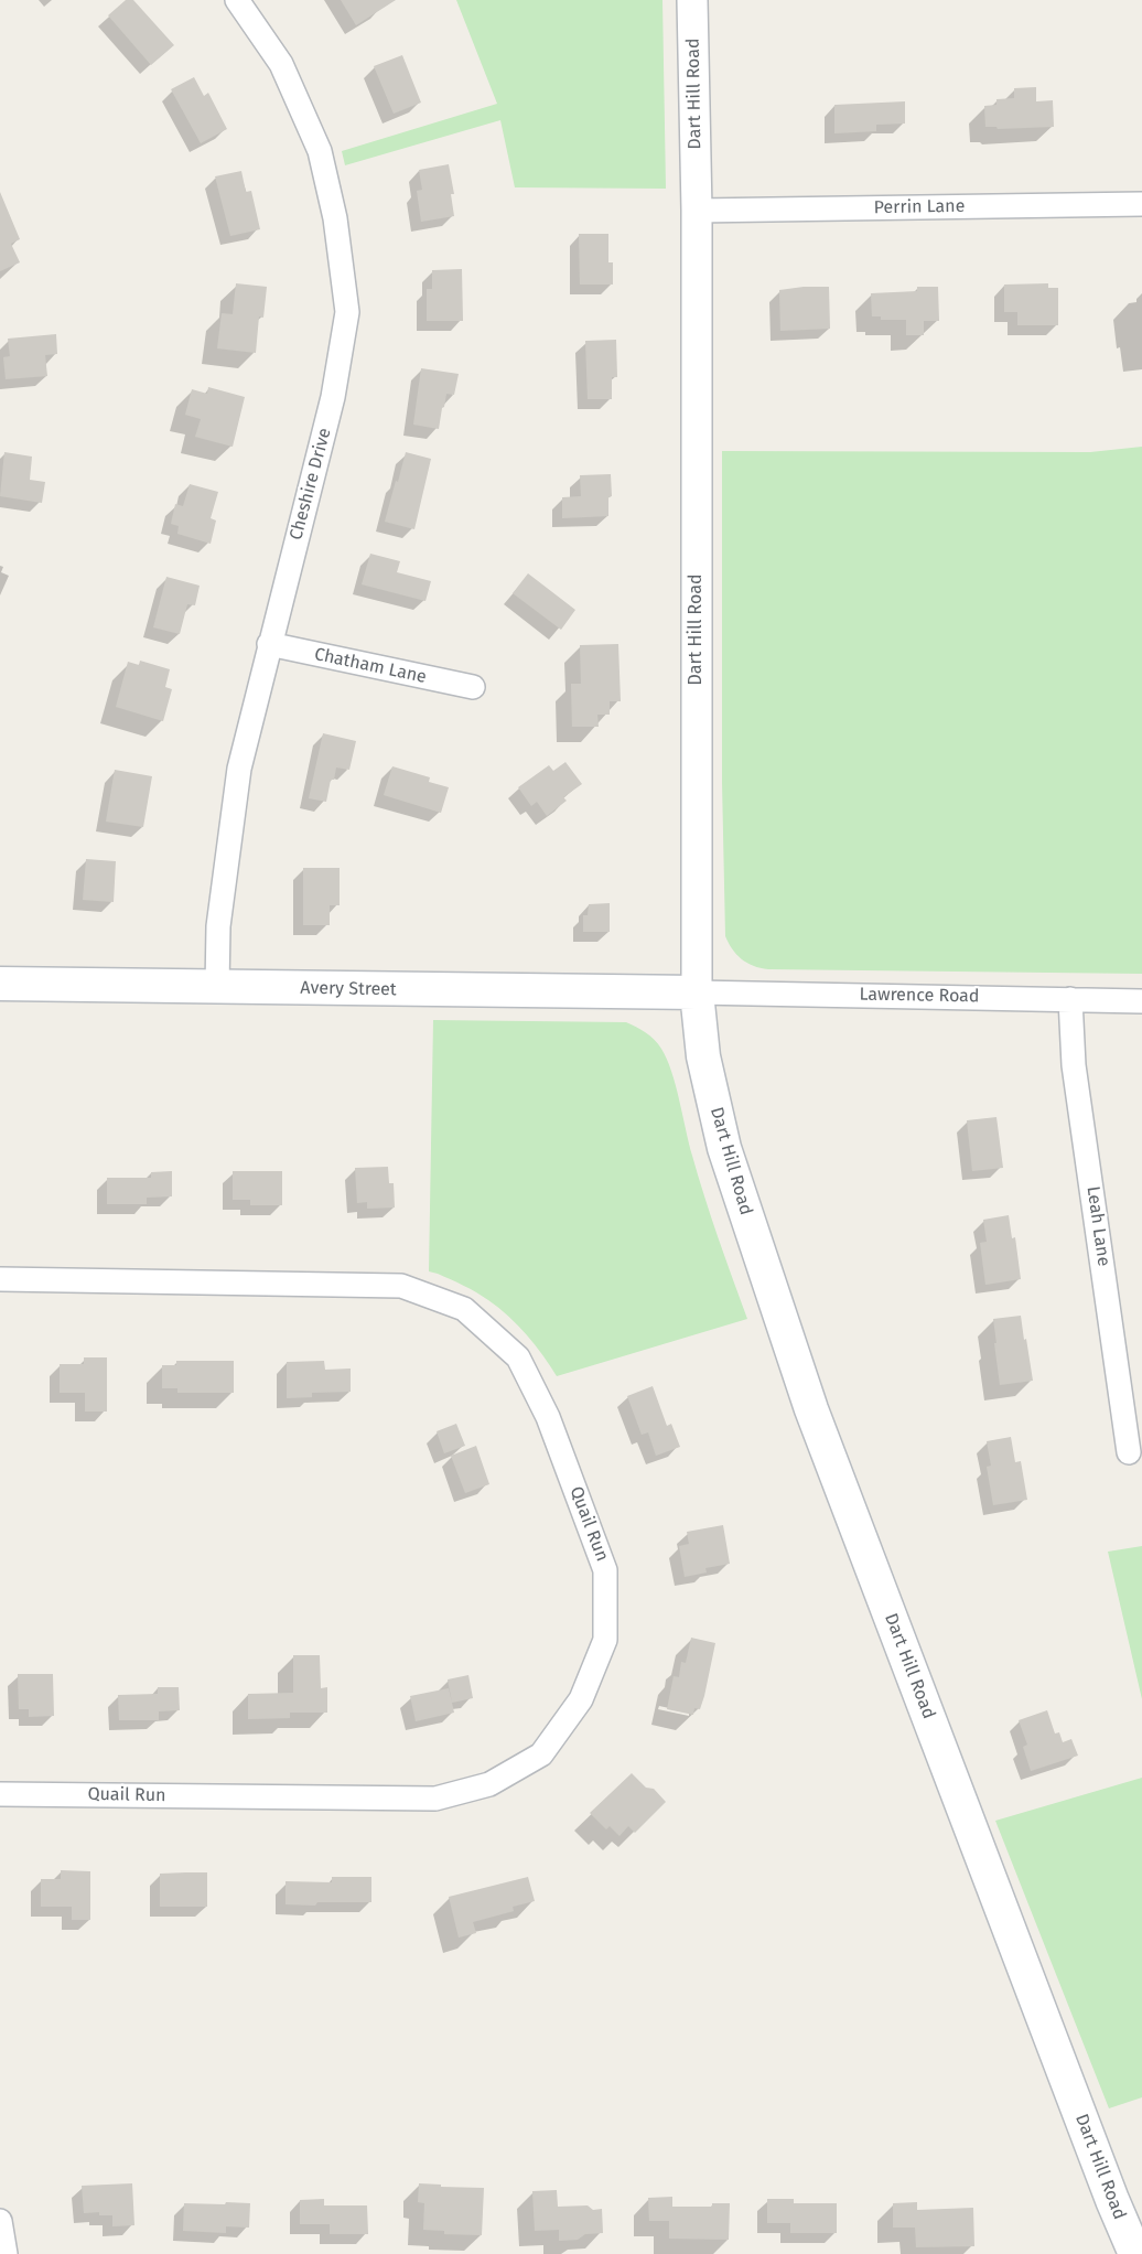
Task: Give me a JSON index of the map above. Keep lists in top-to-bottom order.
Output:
{
  "streets": {
    "main road": ["Dart Hill Road", "Avery Street"],
    "street": [
      "Perrin Lane",
      "Cheshire Drive",
      "Chatham Lane",
      "Lawrence Road",
      "Leah Lane",
      "Quail Run"
    ]
  },
  "crossings": [
    ["Dart Hill Road", "Perrin Lane"],
    ["Dart Hill Road", "Avery Street"],
    ["Dart Hill Road", "Lawrence Road"],
    ["Cheshire Drive", "Chatham Lane"],
    ["Cheshire Drive", "Avery Street"],
    ["Avery Street", "Lawrence Road"],
    ["Lawrence Road", "Leah Lane"]
  ]
}
